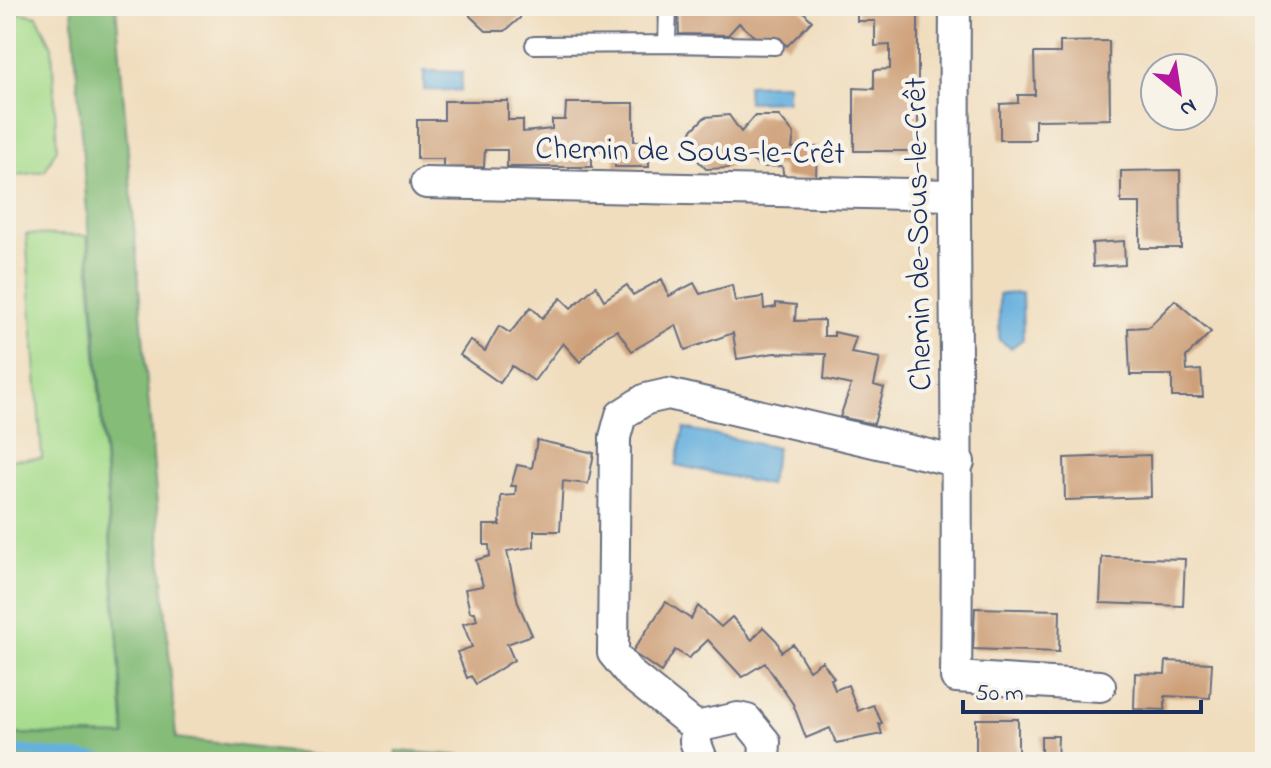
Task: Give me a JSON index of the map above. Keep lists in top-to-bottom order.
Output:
{
  "streets": {
    "street": ["Chemin de Sous-le-Crêt", "Chemin de-Sous-le-Crêt"]
  },
  "crossings": [
    ["Chemin de Sous-le-Crêt", "Chemin de-Sous-le-Crêt"]
  ],
  "scale_bar": "50 m",
  "north": "bottom right"
}
